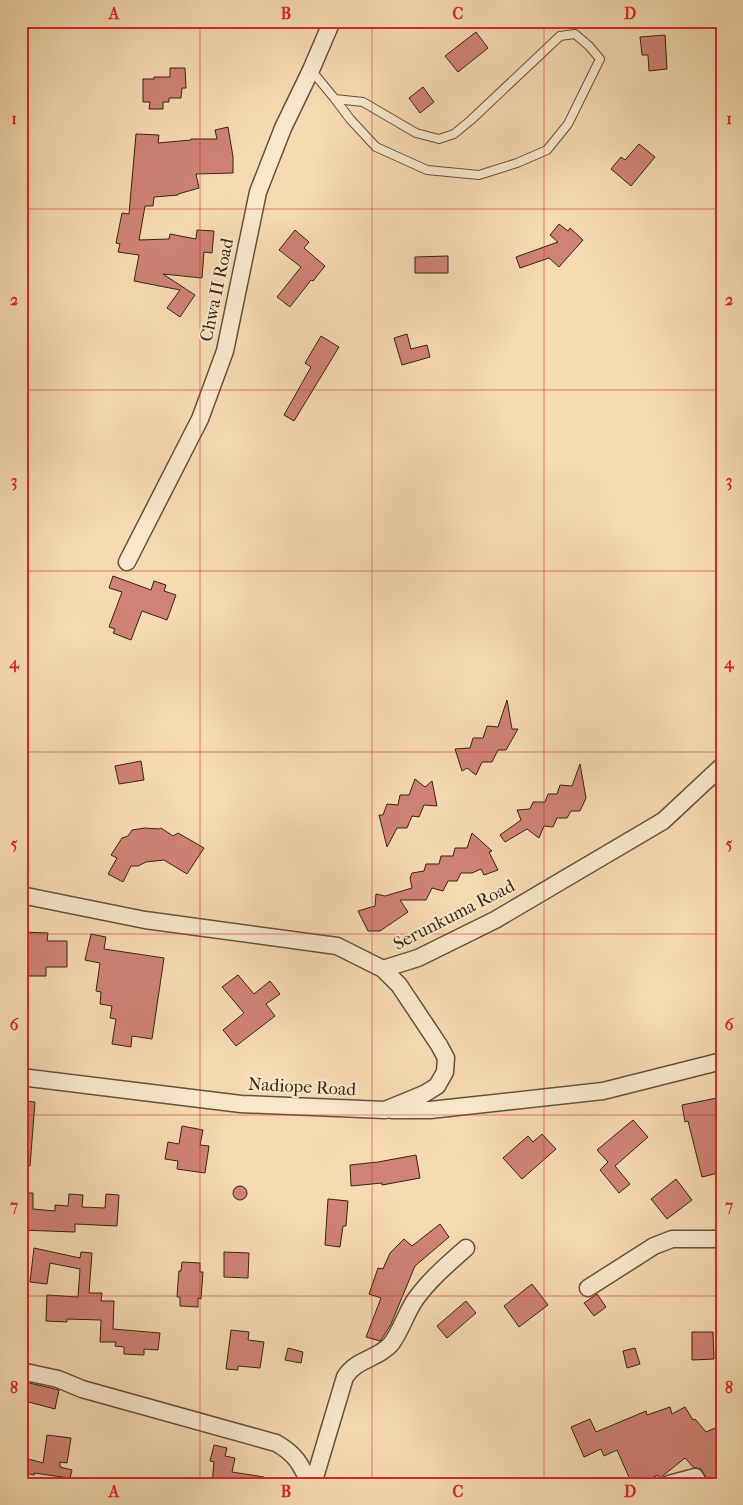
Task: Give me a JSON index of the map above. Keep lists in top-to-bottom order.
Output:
{
  "streets": {
    "street": ["Chwa II Road", "Serunkuma Road", "Nadiope Road"]
  },
  "crossings": [
    ["Serunkuma Road", "Nadiope Road"]
  ],
  "grid": {
    "columns": [
      "A",
      "B",
      "C",
      "D"
    ],
    "rows": [
      "1",
      "2",
      "3",
      "4",
      "5",
      "6",
      "7",
      "8"
    ]
  }
}
